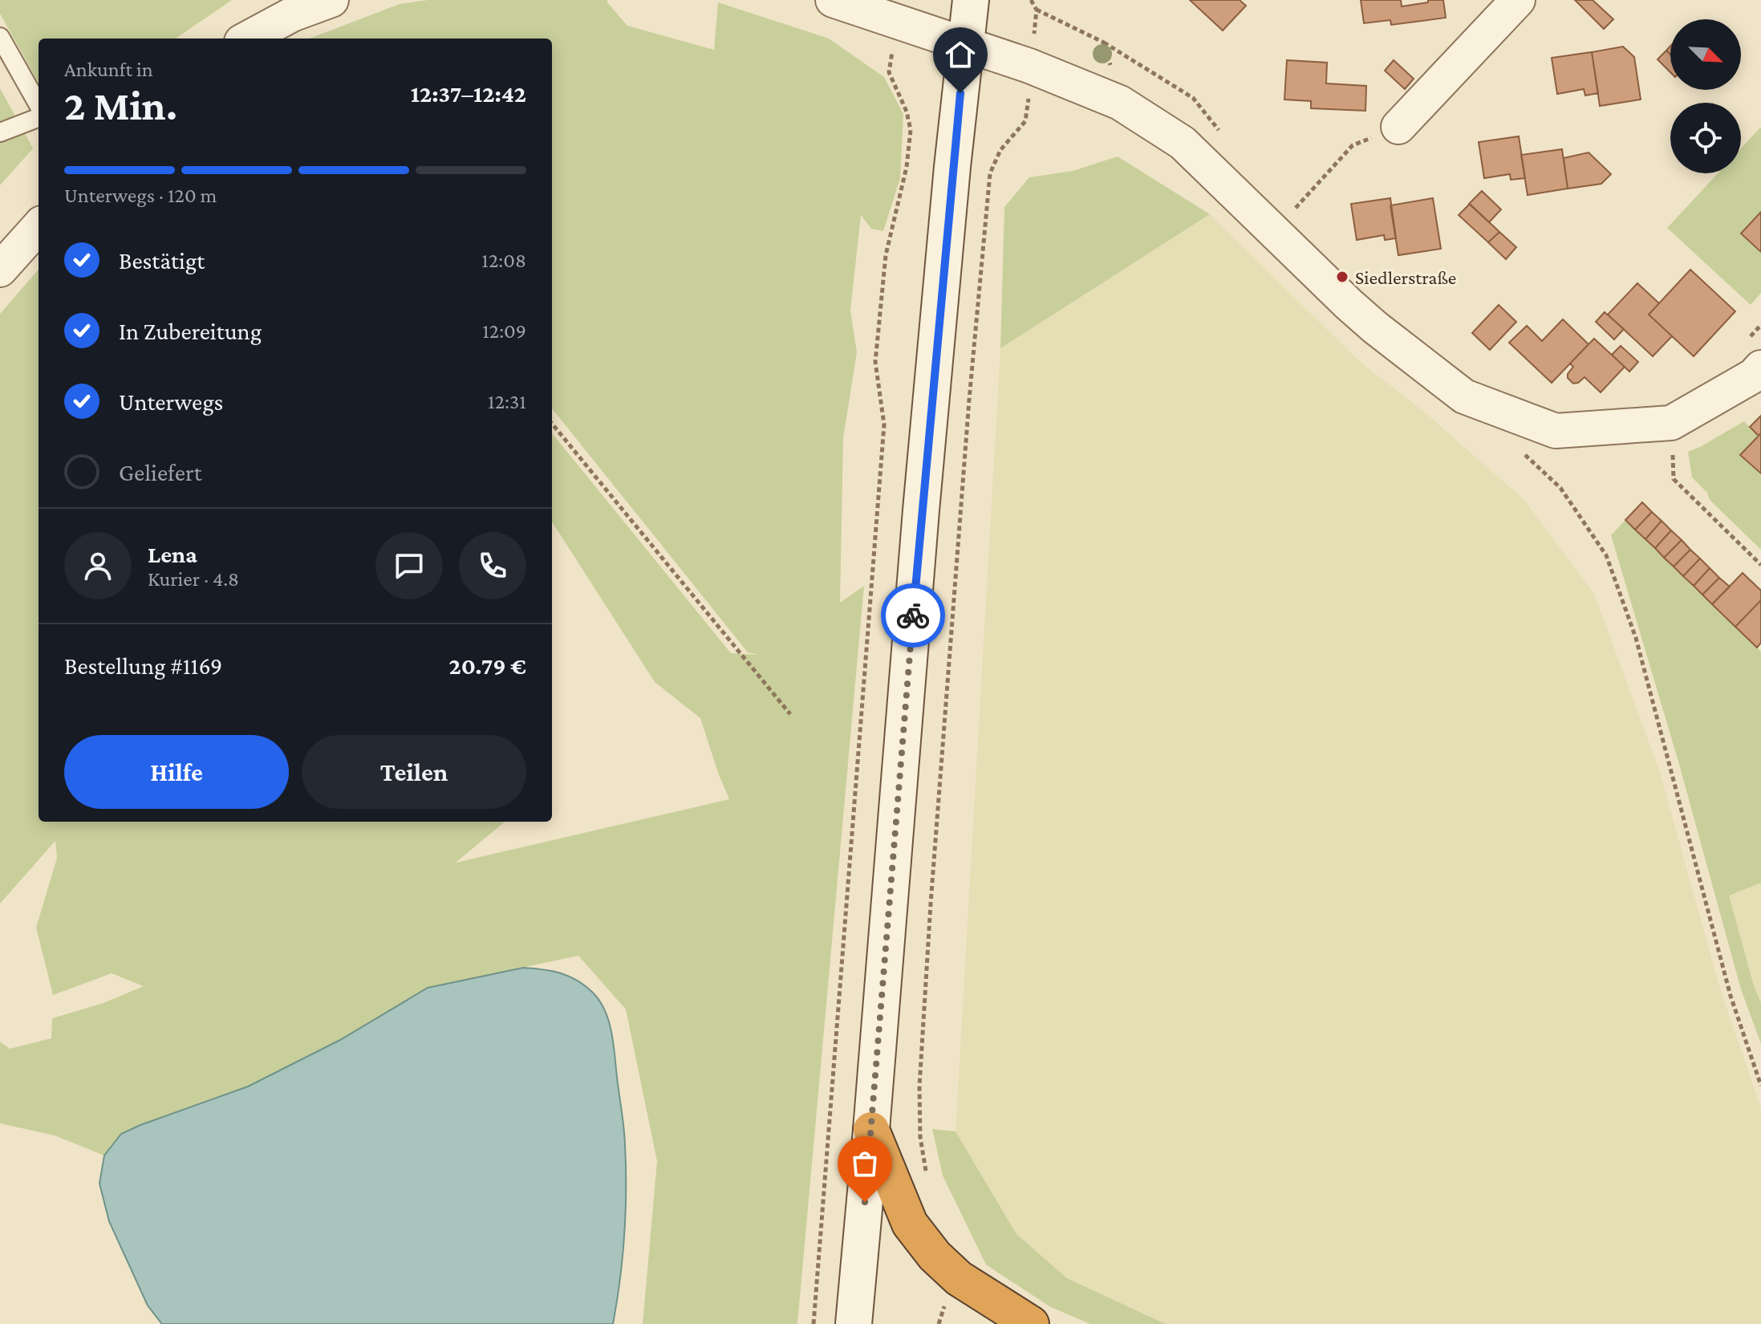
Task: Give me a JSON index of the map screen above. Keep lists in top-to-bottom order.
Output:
{
  "places": ["Siedlerstraße"],
  "north": "bottom right",
  "page": {
    "heading": ["2 Min.", "Ankunft in", "12:37–12:42"],
    "panel": [
      "Lena",
      "Kurier · 4.8",
      "Bestellung #1169",
      "20.79 €"
    ],
    "bar": "Unterwegs · 120 m",
    "list": [
      ["Bestätigt", "12:08"],
      ["In Zubereitung", "12:09"],
      ["Unterwegs", "12:31"],
      "Geliefert"
    ],
    "buttons": ["Hilfe", "Teilen"]
  }
}
